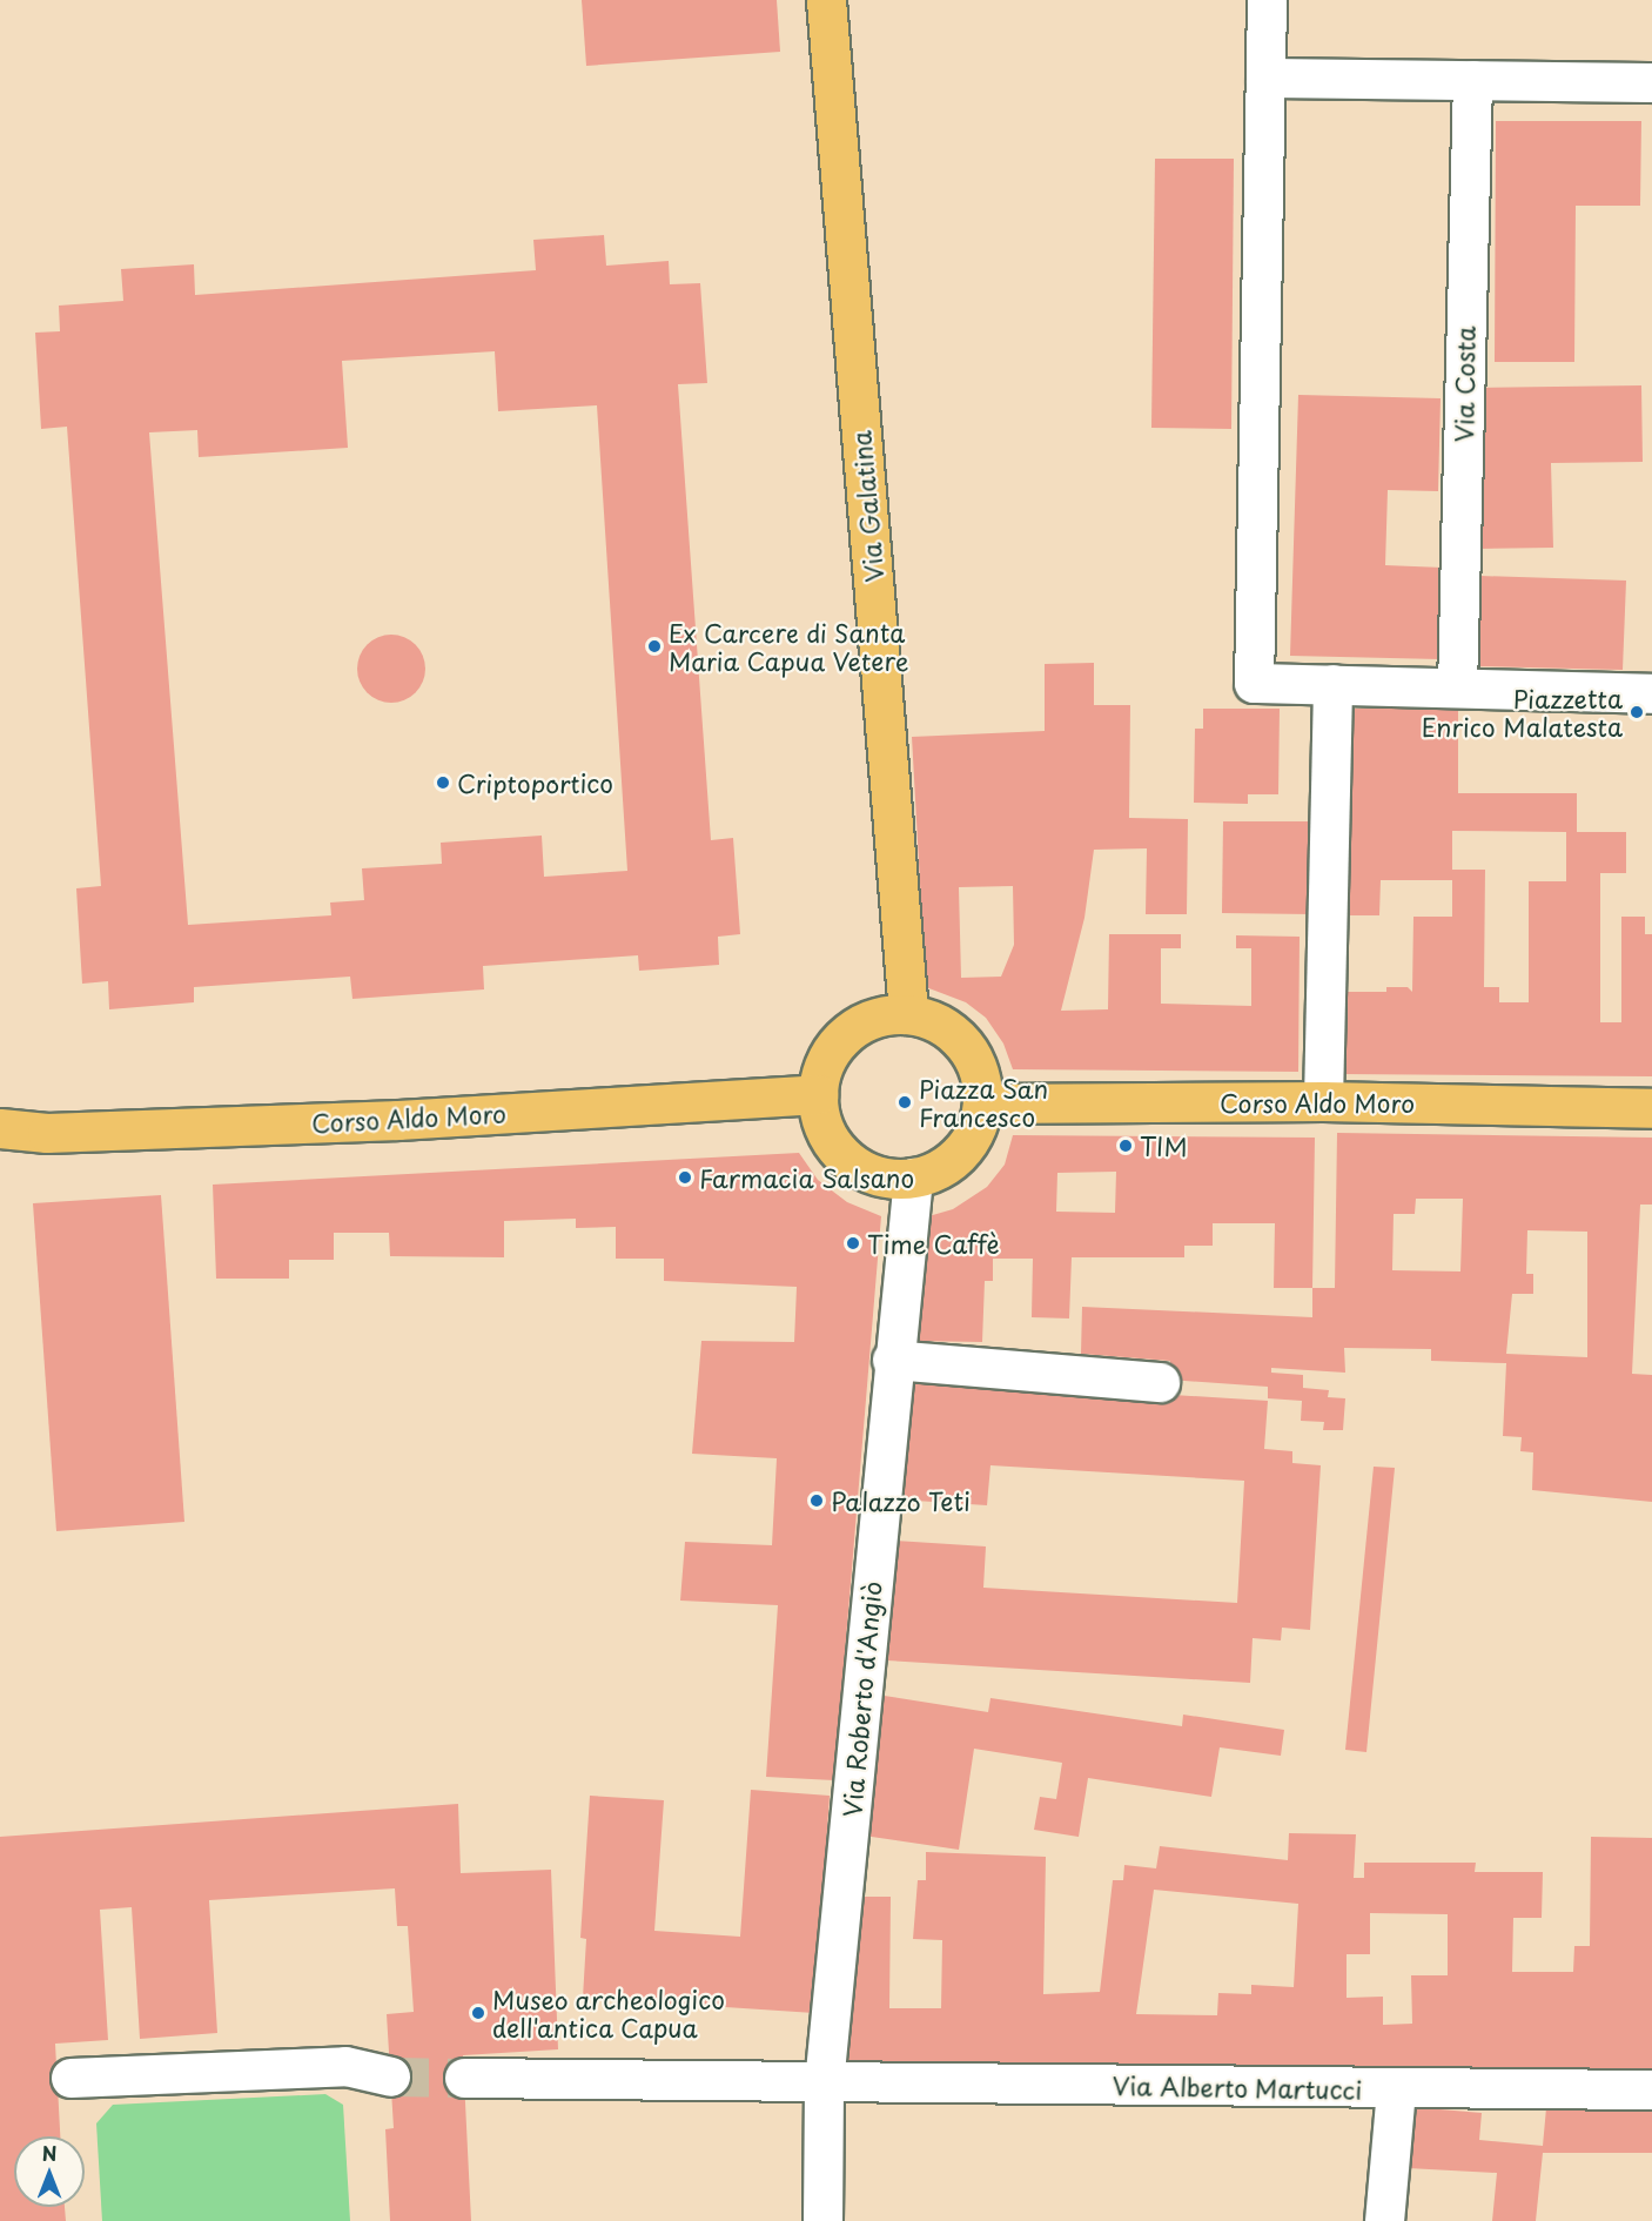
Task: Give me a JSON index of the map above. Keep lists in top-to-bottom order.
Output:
{
  "streets": {
    "main road": ["Via Galatina", "Corso Aldo Moro"],
    "street": ["Via Costa", "Via Roberto d'Angiò", "Via Alberto Martucci"]
  },
  "crossings": [
    ["Via Galatina", "Corso Aldo Moro"],
    ["Via Galatina", "Via Roberto d'Angiò"],
    ["Corso Aldo Moro", "Via Roberto d'Angiò"],
    ["Via Roberto d'Angiò", "Via Alberto Martucci"]
  ],
  "places": [
    "Ex Carcere di Santa Maria Capua Vetere",
    "Piazzetta Enrico Malatesta",
    "Criptoportico",
    "Piazza San Francesco",
    "TIM",
    "Farmacia Salsano",
    "Time Caffè",
    "Palazzo Teti",
    "Museo archeologico dell'antica Capua"
  ],
  "north": "top"
}
